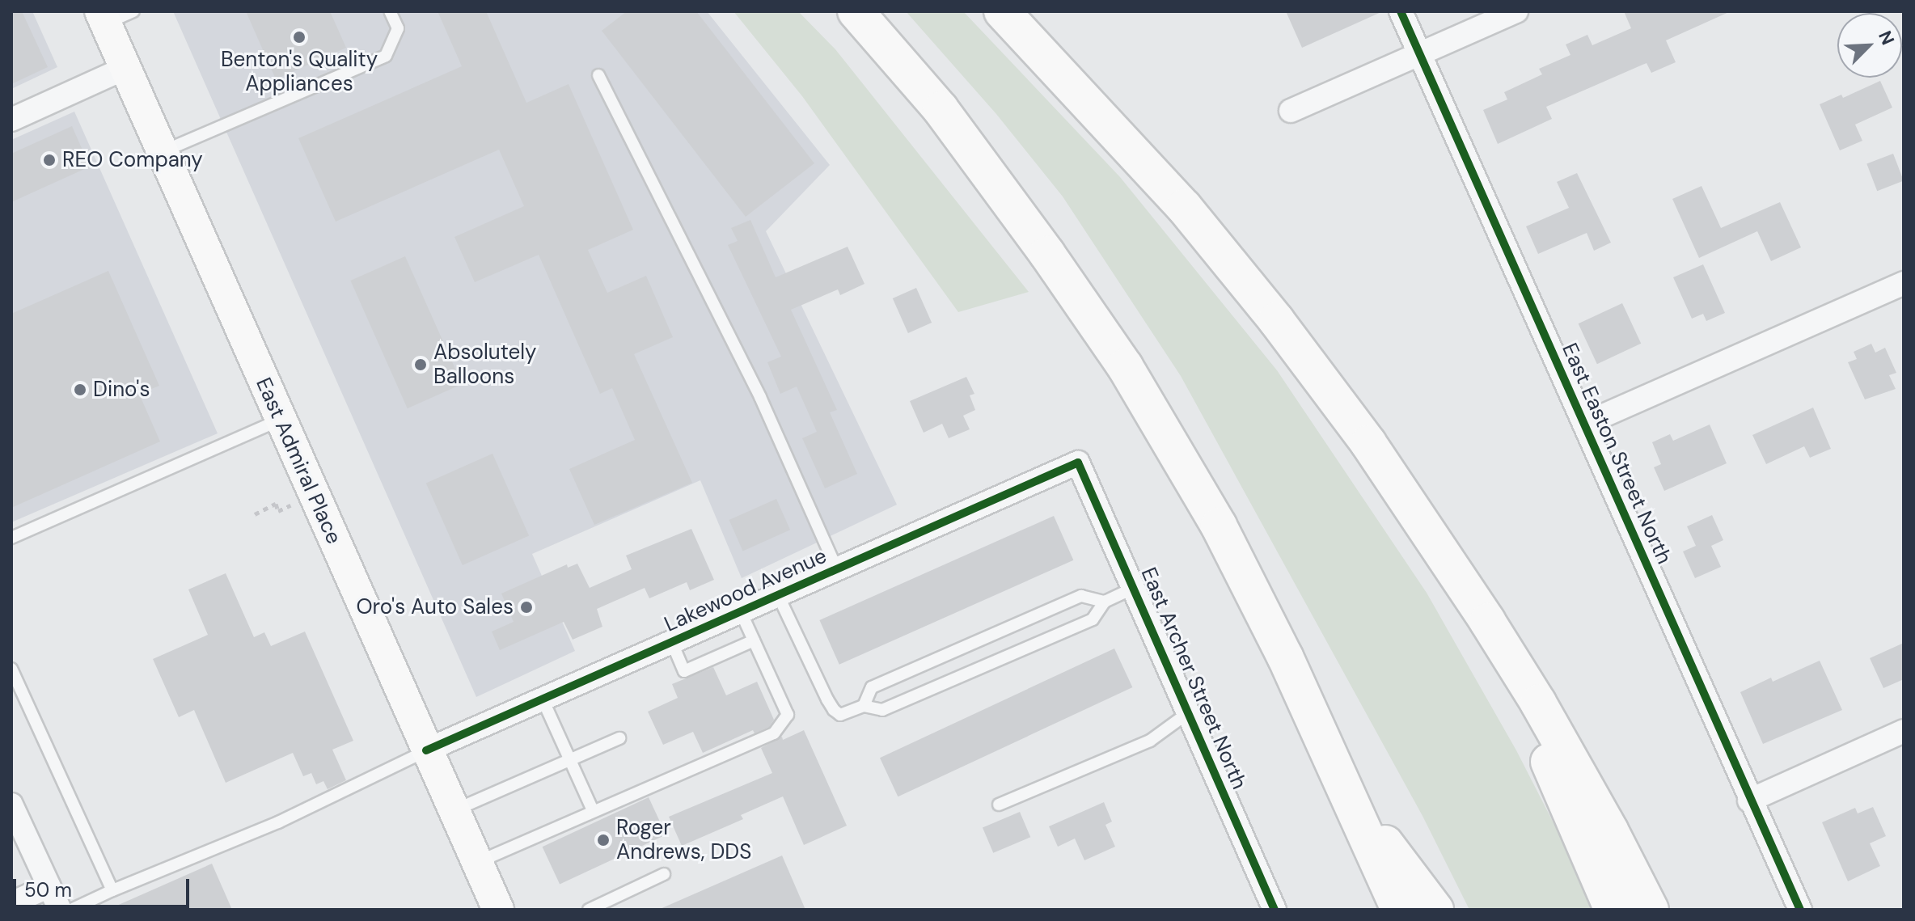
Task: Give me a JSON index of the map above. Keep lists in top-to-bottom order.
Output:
{
  "streets": {
    "main road": ["East Admiral Place"],
    "street": ["East Easton Street North", "Lakewood Avenue", "East Archer Street North"]
  },
  "crossings": [
    ["East Admiral Place", "Lakewood Avenue"],
    ["Lakewood Avenue", "East Archer Street North"]
  ],
  "places": [
    "Benton's Quality Appliances",
    "REO Company",
    "Absolutely Balloons",
    "Dino's",
    "Oro's Auto Sales",
    "Roger Andrews, DDS"
  ],
  "scale_bar": "50 m",
  "north": "top right"
}
